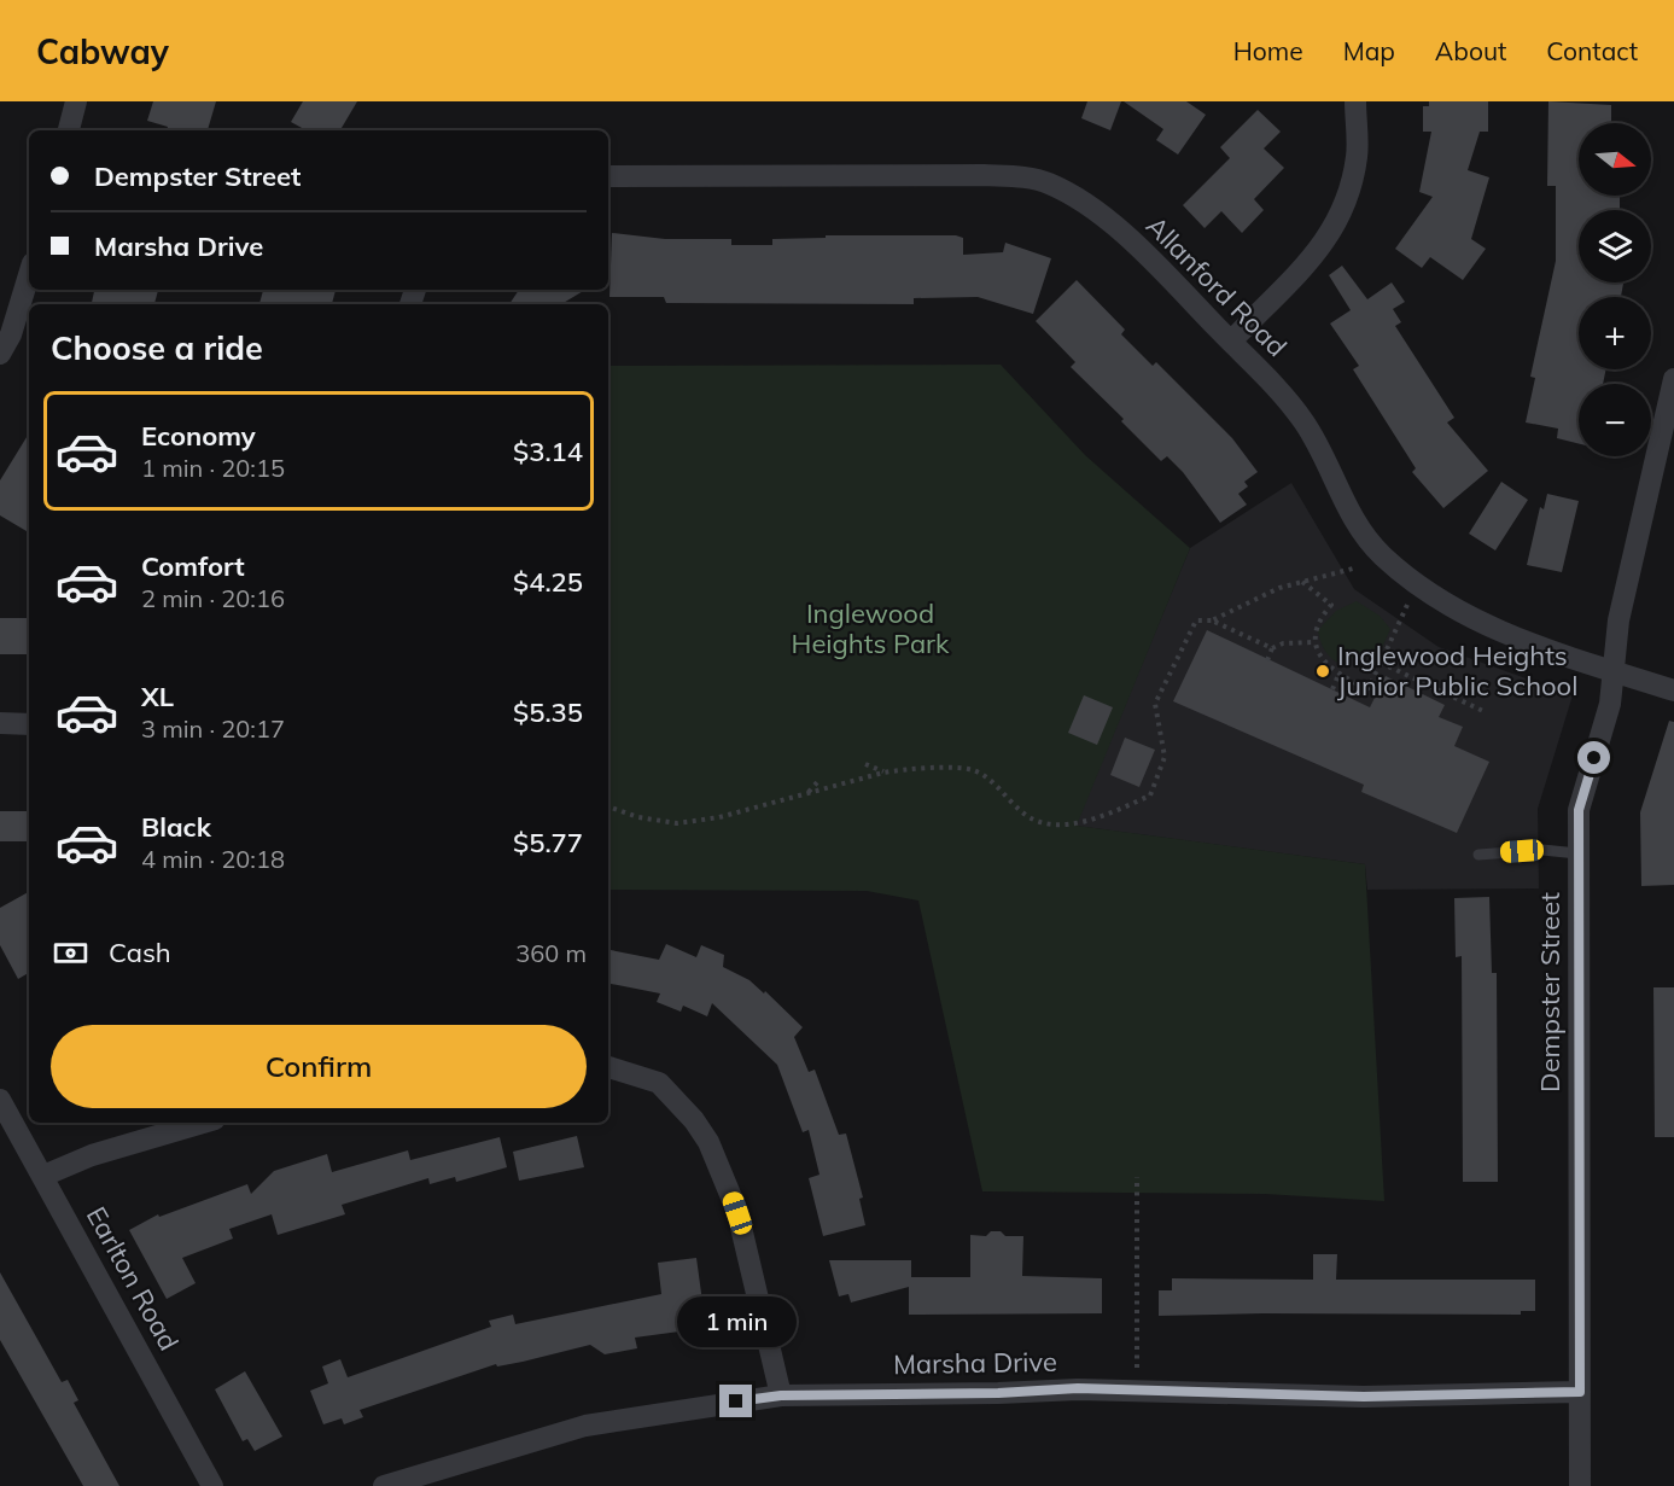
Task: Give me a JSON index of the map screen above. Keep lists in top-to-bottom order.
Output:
{
  "streets": {
    "street": [
      "Allanford Road",
      "Dempster Street",
      "Earlton Road",
      "Marsha Drive"
    ]
  },
  "crossings": [
    ["Allanford Road", "Dempster Street"],
    ["Dempster Street", "Marsha Drive"]
  ],
  "parks": ["Inglewood Heights Park"],
  "places": ["Inglewood Heights Junior Public School"],
  "north": "right",
  "page": {
    "header": "Cabway",
    "nav": [
      "Home",
      "Map",
      "About",
      "Contact"
    ],
    "map_buttons": ["+", "−"],
    "banner": ["Dempster Street", "Marsha Drive"],
    "heading": "Choose a ride",
    "list": [
      {
        "name": "Economy",
        "note": "1 min · 20:15",
        "value": "$3.14"
      },
      {
        "name": "Comfort",
        "note": "2 min · 20:16",
        "value": "$4.25"
      },
      {
        "name": "XL",
        "note": "3 min · 20:17",
        "value": "$5.35"
      },
      {
        "name": "Black",
        "note": "4 min · 20:18",
        "value": "$5.77"
      }
    ],
    "pay": ["Cash", "360 m"],
    "buttons": "Confirm",
    "bubble": "1 min"
  }
}
